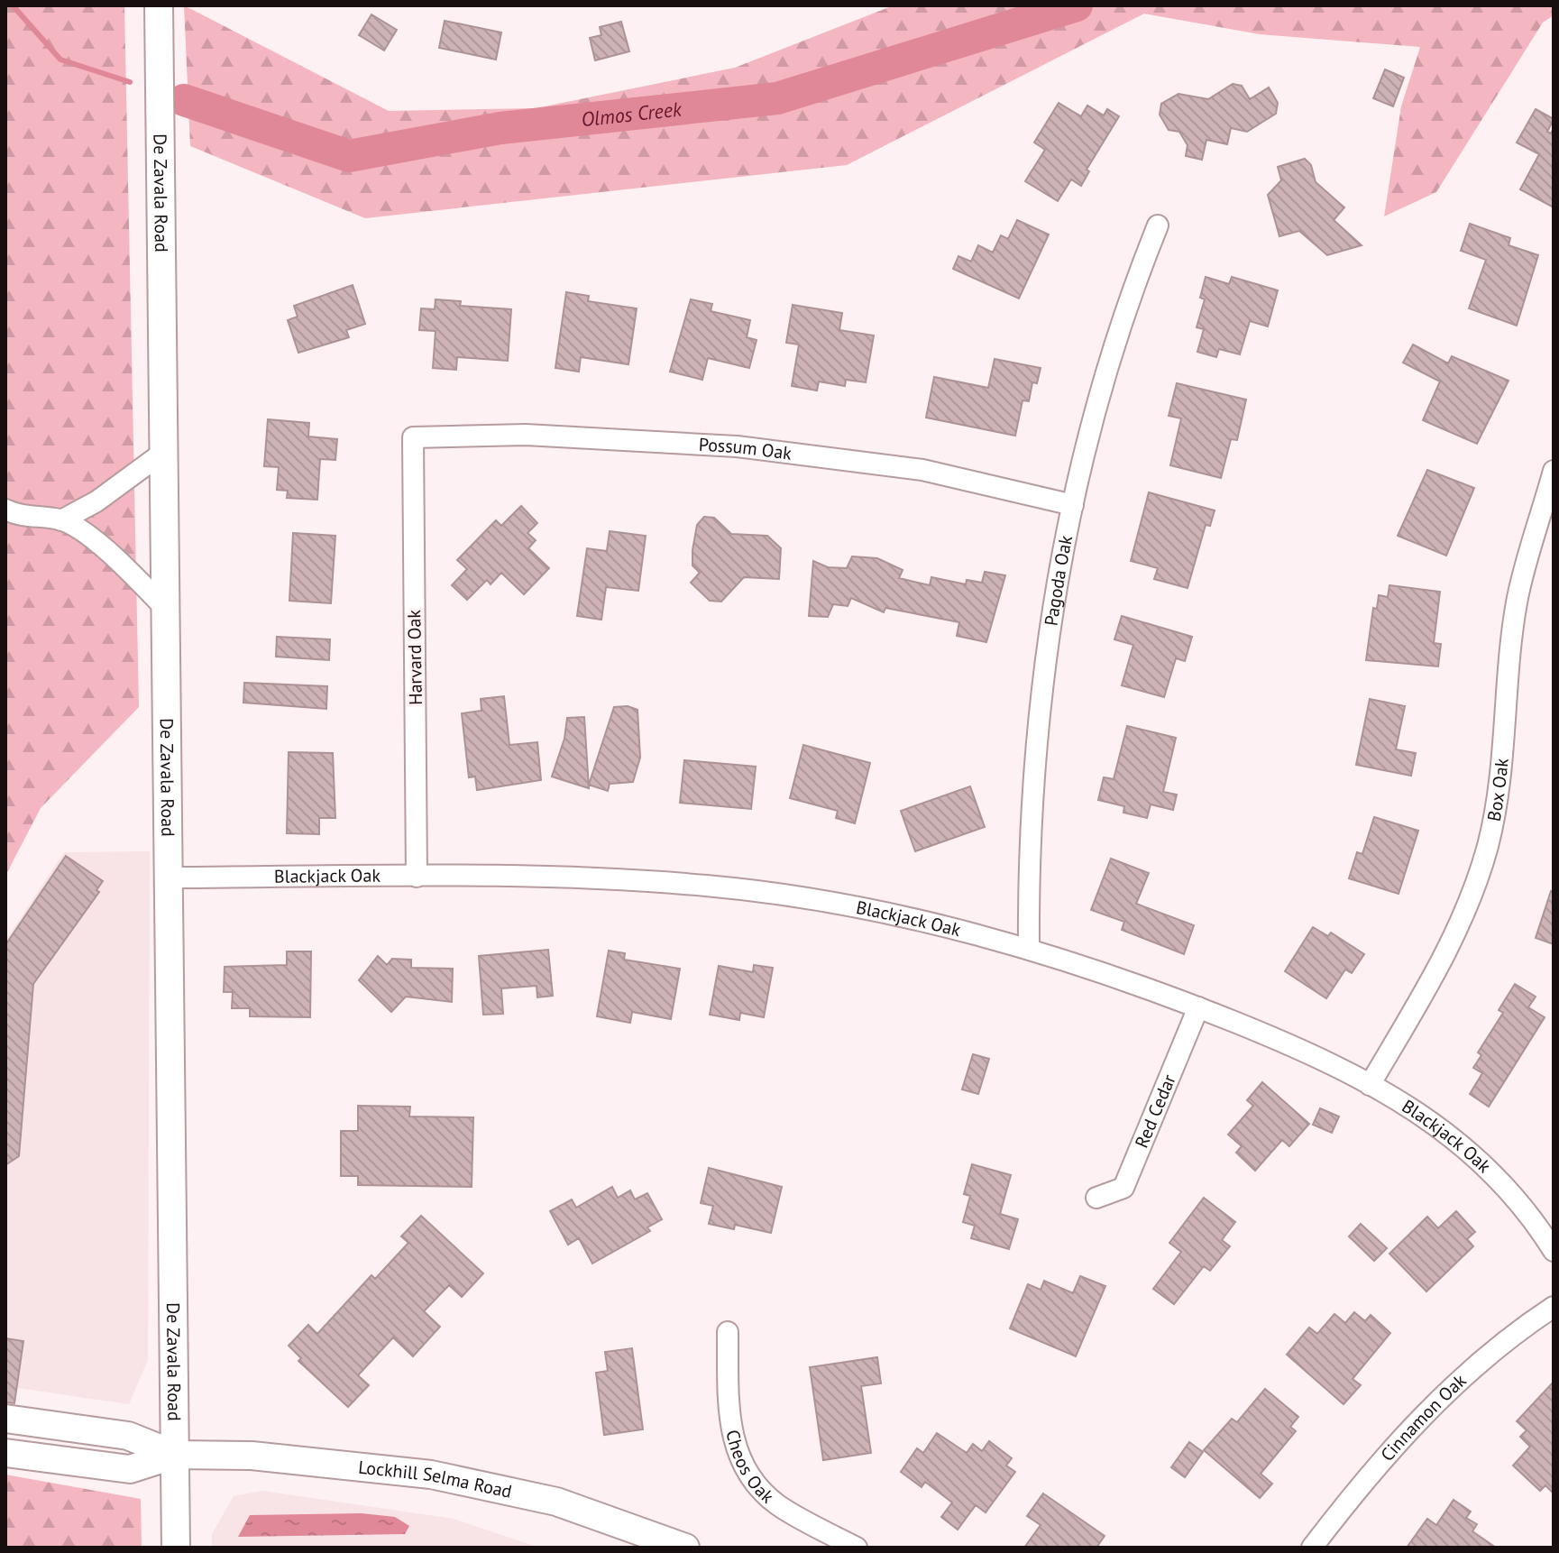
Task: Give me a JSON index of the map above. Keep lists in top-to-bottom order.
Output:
{
  "streets": {
    "main road": ["De Zavala Road", "Lockhill Selma Road"],
    "street": [
      "Possum Oak",
      "Pagoda Oak",
      "Harvard Oak",
      "Box Oak",
      "Blackjack Oak",
      "Red Cedar",
      "Cinnamon Oak",
      "Cheos Oak"
    ]
  },
  "crossings": [
    ["De Zavala Road", "Blackjack Oak"],
    ["De Zavala Road", "Lockhill Selma Road"],
    ["Possum Oak", "Pagoda Oak"],
    ["Possum Oak", "Harvard Oak"],
    ["Pagoda Oak", "Blackjack Oak"],
    ["Harvard Oak", "Blackjack Oak"],
    ["Box Oak", "Blackjack Oak"],
    ["Blackjack Oak", "Red Cedar"]
  ],
  "water": ["Olmos Creek"]
}
